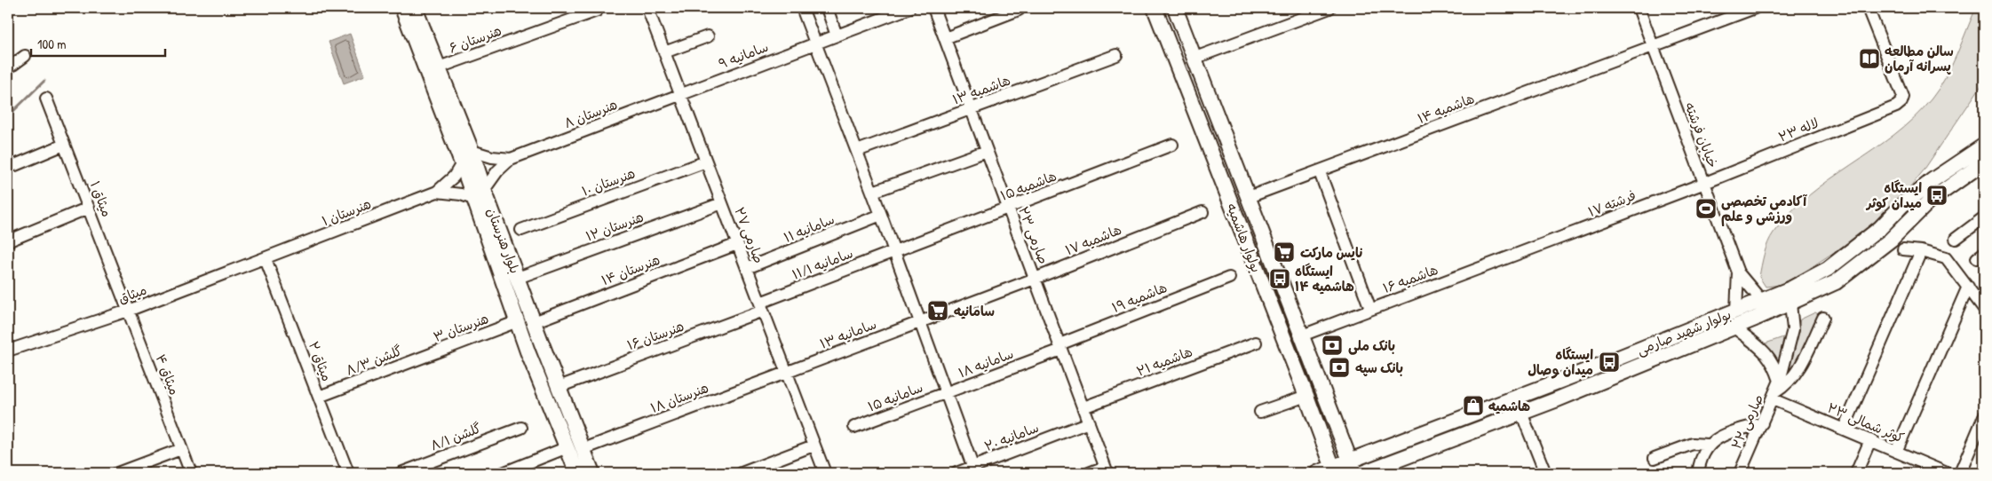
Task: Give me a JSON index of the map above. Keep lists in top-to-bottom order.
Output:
{
  "streets": {
    "main road": ["بولوار هاشمیه", "بلوار هنرستان", "بولوار شهید صارمی"],
    "street": [
      "هنرستان ۶",
      "سامانیه ۹",
      "هاشمیه ۱۳",
      "هاشمیه ۱۴",
      "هنرستان ۸",
      "لاله ۲۳",
      "خیابان فرشته",
      "هنرستان ۱۰",
      "هاشمیه ۱۵",
      "میثاق ۱",
      "فرشته ۱۷",
      "هنرستان ۱",
      "هنرستان ۱۲",
      "سامانیه ۱۱",
      "صارمی ۲۷",
      "صارمی ۲۳",
      "هاشمیه ۱۷",
      "سامانیه ۱۱/۱",
      "هنرستان ۱۴",
      "هاشمیه ۱۶",
      "میثاق",
      "هاشمیه ۱۹",
      "هنرستان ۳",
      "سامانیه ۱۳",
      "هنرستان ۱۶",
      "گلشن ۸/۳",
      "میثاق ۲",
      "هاشمیه ۲۱",
      "سامانیه ۱۸",
      "میثاق ۴",
      "سامانیه ۱۵",
      "هنرستان ۱۸",
      "صارمی ۲۲",
      "کوثر شمالی ۲۳",
      "گلشن ۸/۱",
      "سامانیه ۲۰"
    ]
  },
  "crossings": [
    ["هنرستان ۶", "بلوار هنرستان"],
    ["سامانیه ۹", "هنرستان ۸"],
    ["سامانیه ۹", "صارمی ۲۷"],
    ["هاشمیه ۱۳", "صارمی ۲۳"],
    ["هاشمیه ۱۴", "خیابان فرشته"],
    ["هاشمیه ۱۴", "بولوار هاشمیه"],
    ["هنرستان ۸", "هنرستان ۱"],
    ["هنرستان ۸", "صارمی ۲۷"],
    ["هنرستان ۸", "بلوار هنرستان"],
    ["لاله ۲۳", "خیابان فرشته"],
    ["لاله ۲۳", "فرشته ۱۷"],
    ["خیابان فرشته", "فرشته ۱۷"],
    ["خیابان فرشته", "بولوار شهید صارمی"],
    ["هنرستان ۱۰", "صارمی ۲۷"],
    ["هاشمیه ۱۵", "صارمی ۲۳"],
    ["هاشمیه ۱۵", "سامانیه ۱۱/۱"],
    ["میثاق ۱", "میثاق"],
    ["میثاق ۱", "میثاق ۴"],
    ["فرشته ۱۷", "هاشمیه ۱۶"],
    ["هنرستان ۱", "بلوار هنرستان"],
    ["هنرستان ۱", "میثاق"],
    ["هنرستان ۱", "میثاق ۲"],
    ["هنرستان ۱۲", "صارمی ۲۷"],
    ["هنرستان ۱۲", "بلوار هنرستان"],
    ["سامانیه ۱۱", "صارمی ۲۷"],
    ["صارمی ۲۷", "سامانیه ۱۱/۱"],
    ["صارمی ۲۷", "هنرستان ۱۴"],
    ["صارمی ۲۷", "سامانیه ۱۳"],
    ["صارمی ۲۷", "هنرستان ۱۶"],
    ["صارمی ۲۷", "هنرستان ۱۸"],
    ["صارمی ۲۳", "هاشمیه ۱۷"],
    ["صارمی ۲۳", "هاشمیه ۱۹"],
    ["صارمی ۲۳", "هاشمیه ۲۱"],
    ["صارمی ۲۳", "سامانیه ۲۰"],
    ["بولوار هاشمیه", "هاشمیه ۱۶"],
    ["بولوار هاشمیه", "بولوار شهید صارمی"],
    ["هاشمیه ۱۷", "سامانیه ۱۳"],
    ["بلوار هنرستان", "هنرستان ۱۴"],
    ["بلوار هنرستان", "هنرستان ۳"],
    ["بلوار هنرستان", "هنرستان ۱۶"],
    ["بلوار هنرستان", "هنرستان ۱۸"],
    ["سامانیه ۱۱/۱", "هنرستان ۱۶"],
    ["میثاق", "میثاق ۲"],
    ["میثاق", "میثاق ۴"],
    ["هاشمیه ۱۹", "سامانیه ۱۸"],
    ["هنرستان ۳", "گلشن ۸/۳"],
    ["بولوار شهید صارمی", "صارمی ۲۲"],
    ["سامانیه ۱۳", "هنرستان ۱۸"],
    ["گلشن ۸/۳", "میثاق ۲"],
    ["سامانیه ۱۸", "سامانیه ۱۵"],
    ["صارمی ۲۲", "کوثر شمالی ۲۳"]
  ],
  "places": {
    "library": ["سالن مطالعه پسرانه آرمان"],
    "bus stop": ["ایستگاه میدان کوثر", "ایستگاه هاشمیه ۱۴", "ایستگاه میدان وصال"],
    "sports": ["آکادمی تخصصی ورزشی و علم"],
    "supermarket": ["نایس مارکت", "سامانیه"],
    "bank": ["بانک ملی", "بانک سپه"],
    "shop": ["هاشمیه"]
  },
  "scale_bar": "100 m"
}
